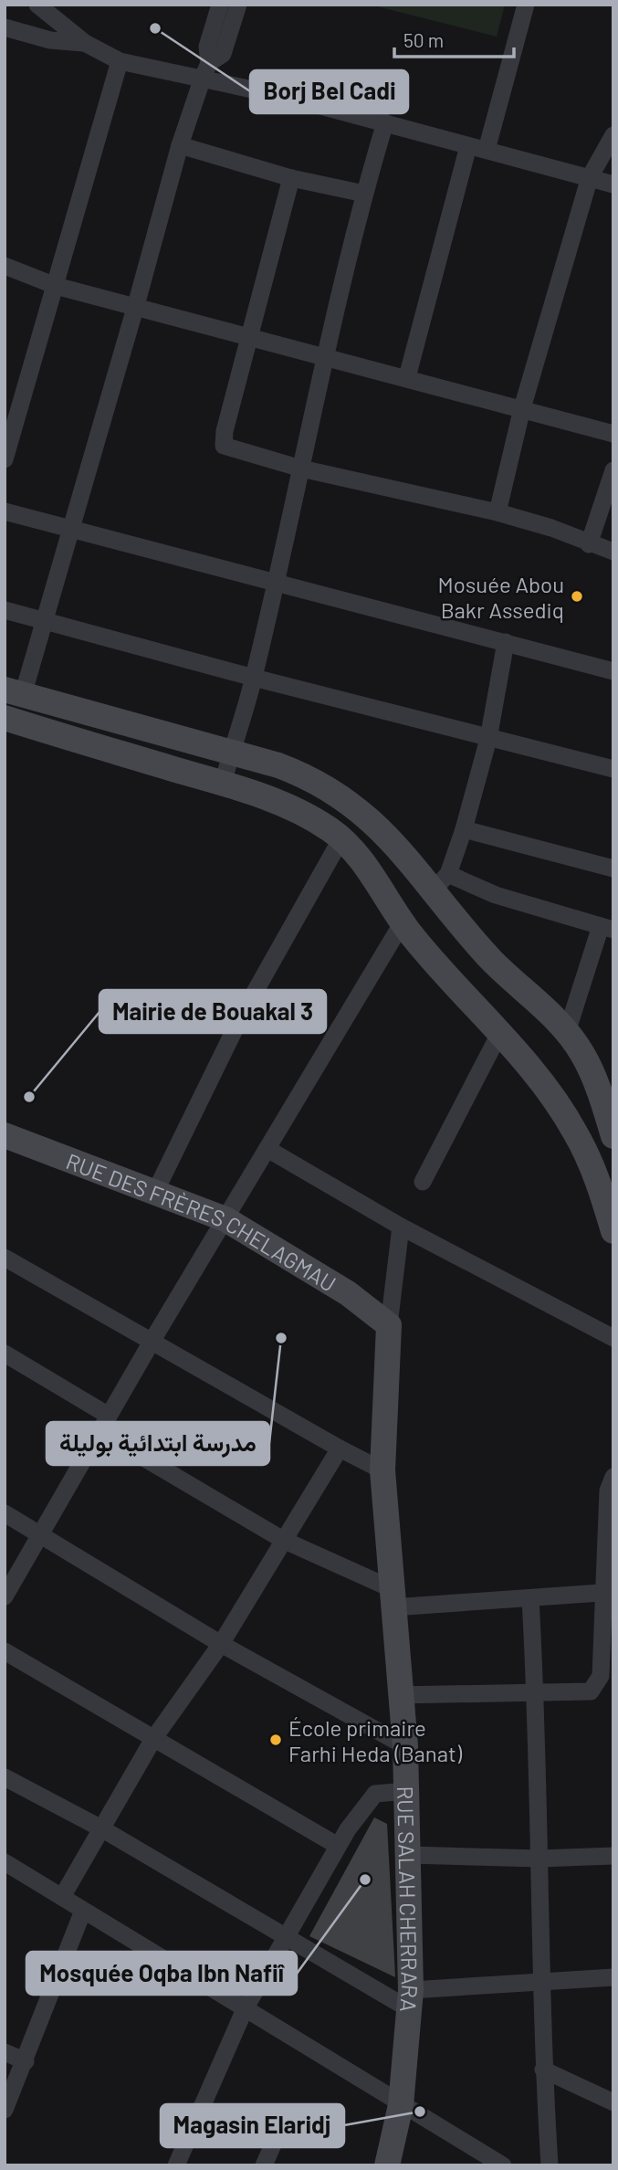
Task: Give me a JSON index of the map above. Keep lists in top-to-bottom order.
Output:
{
  "streets": {
    "main road": ["RUE DES FRÈRES CHELAGMAU", "RUE SALAH CHERRARA"]
  },
  "crossings": [
    ["RUE DES FRÈRES CHELAGMAU", "RUE SALAH CHERRARA"]
  ],
  "places": [
    "Borj Bel Cadi",
    "Mosuée Abou Bakr Assediq",
    "Mairie de Bouakal 3",
    "مدرسة ابتدائية بوليلة",
    "École primaire Farhi Heda (Banat)",
    "Mosquée Oqba Ibn Nafiî",
    "Magasin Elaridj"
  ],
  "scale_bar": "50 m"
}
